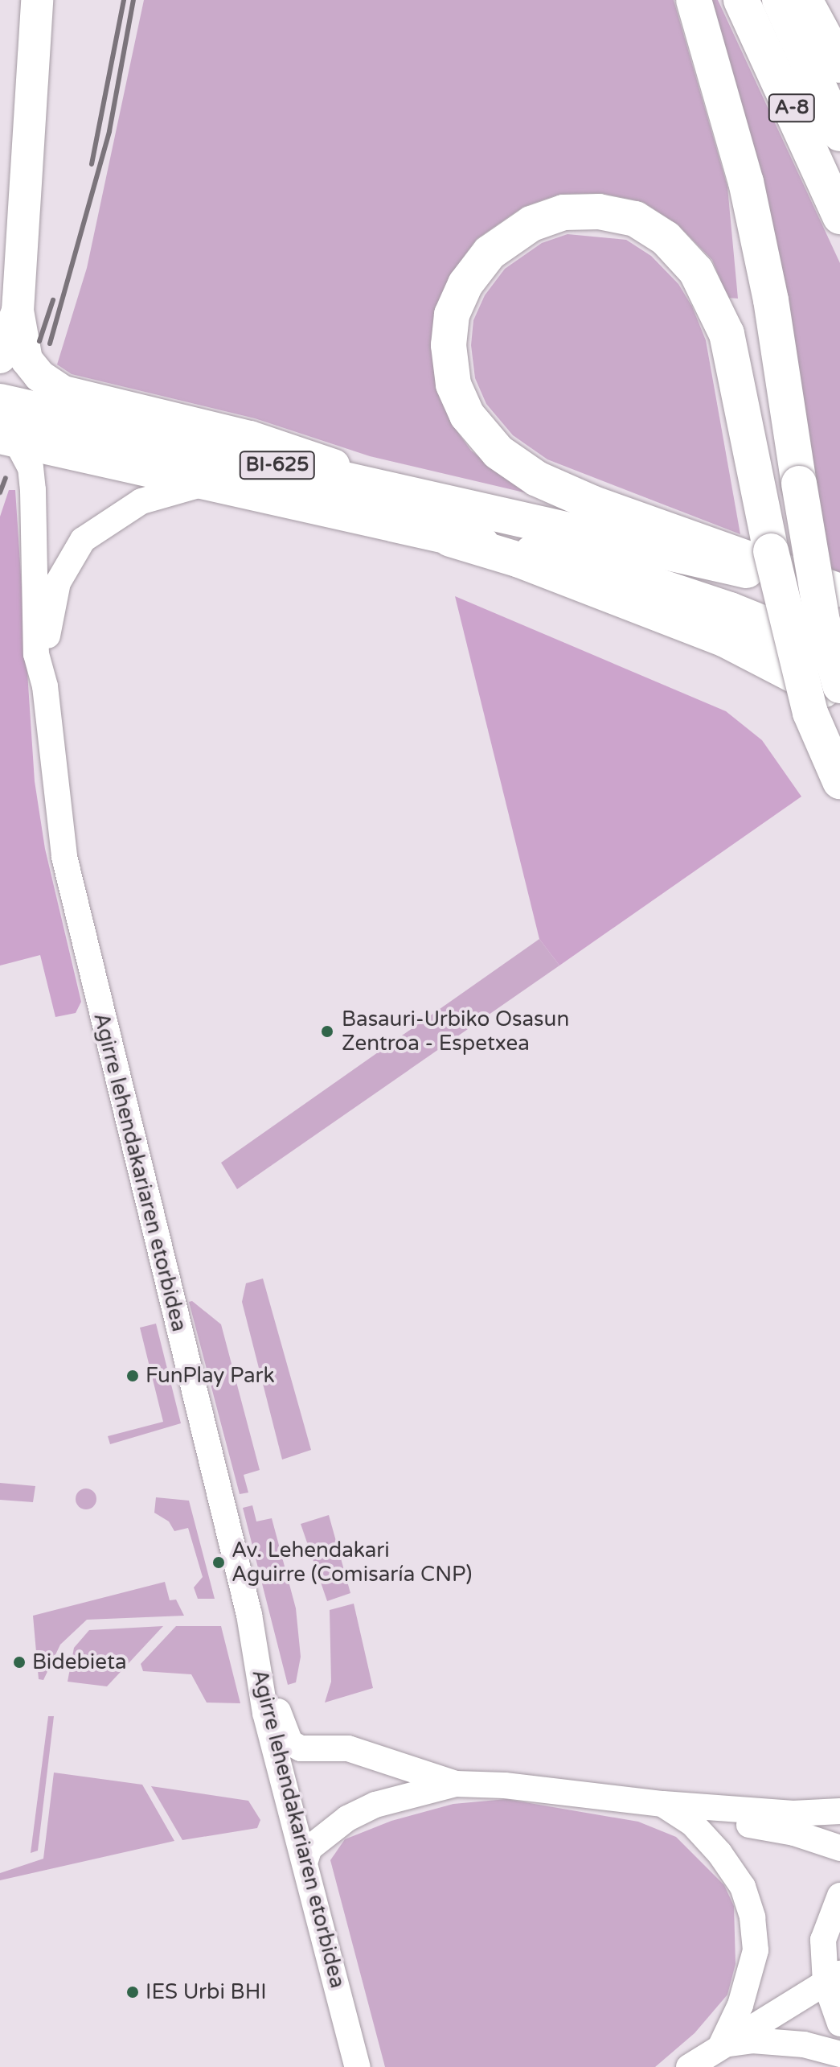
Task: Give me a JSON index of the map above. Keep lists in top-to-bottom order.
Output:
{
  "streets": {
    "main road": ["A-8", "BI-625"],
    "street": ["Agirre lehendakariaren etorbidea"]
  },
  "crossings": [
    ["BI-625", "Agirre lehendakariaren etorbidea"]
  ],
  "places": [
    "Basauri-Urbiko Osasun Zentroa - Espetxea",
    "FunPlay Park",
    "Av. Lehendakari Aguirre (Comisaría CNP)",
    "Bidebieta",
    "IES Urbi BHI"
  ]
}
